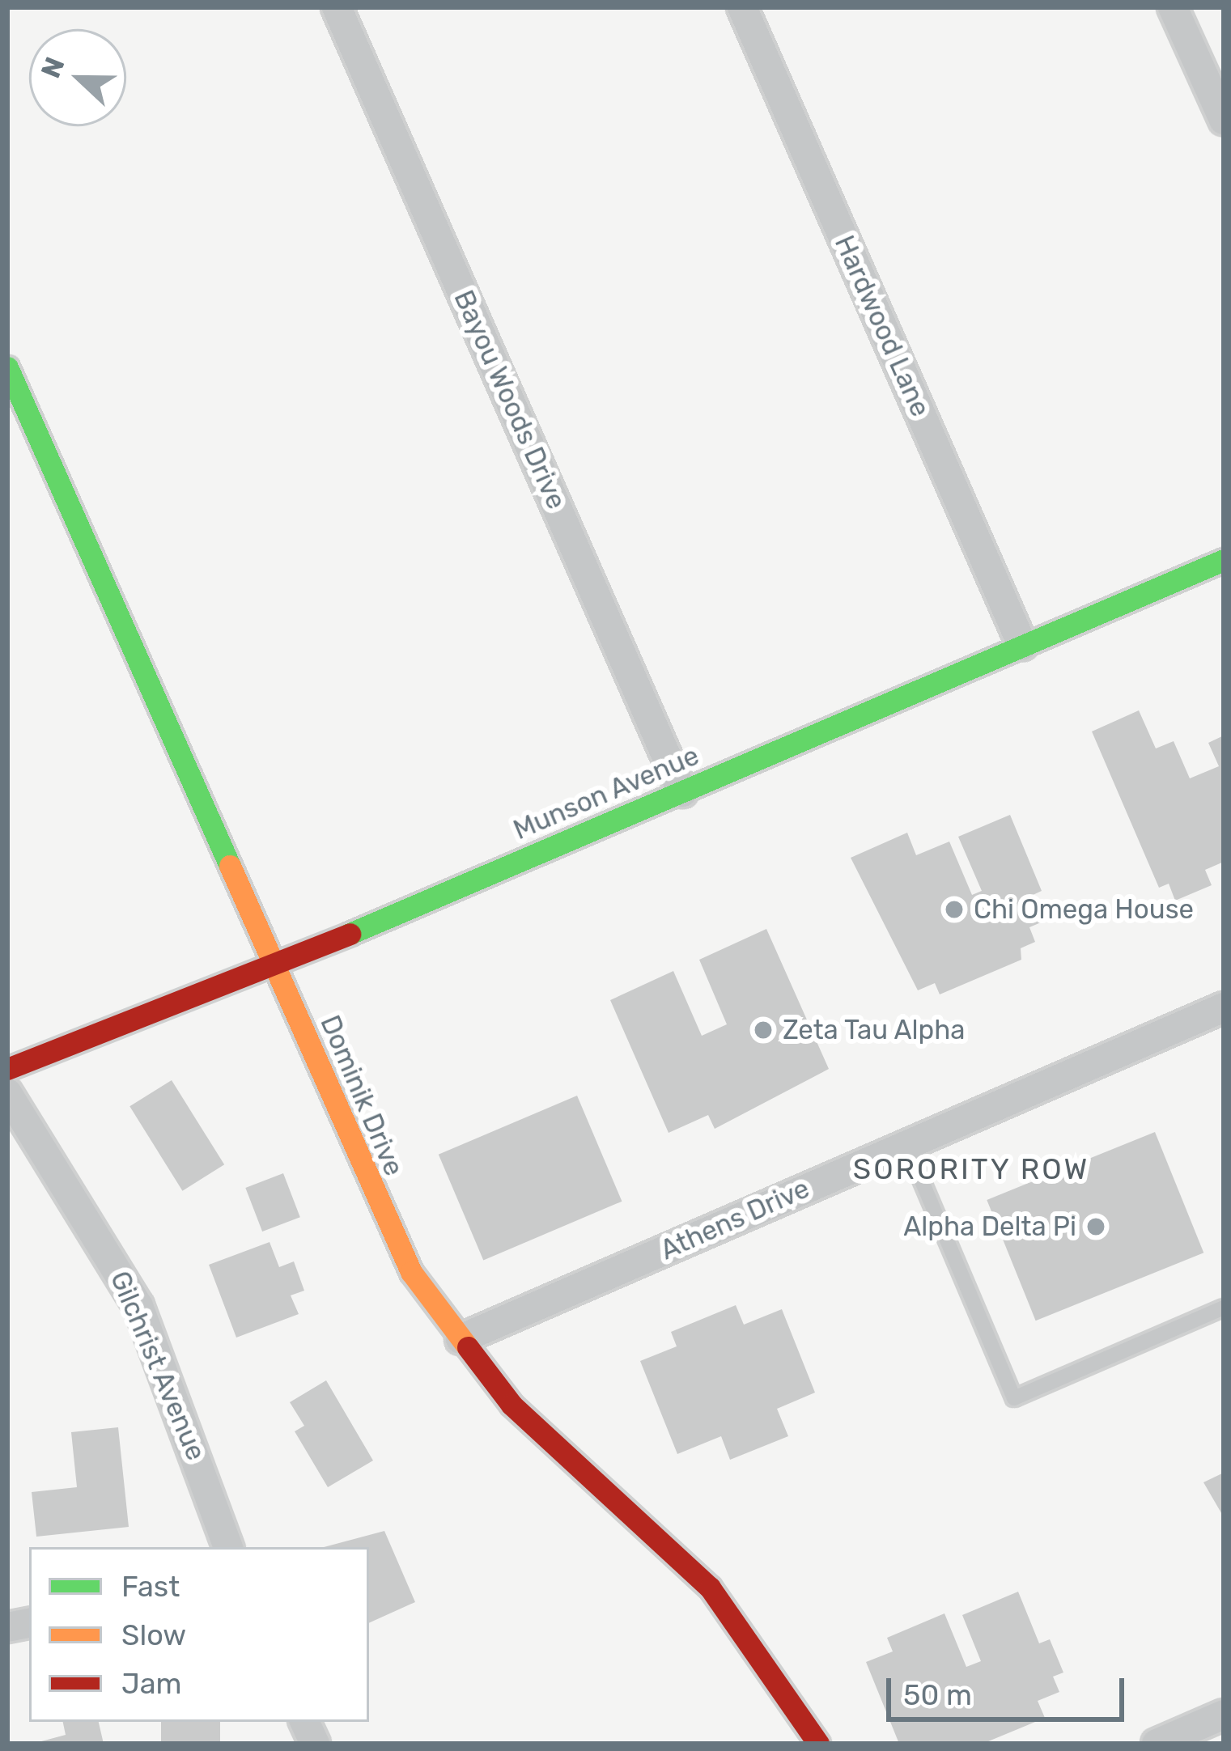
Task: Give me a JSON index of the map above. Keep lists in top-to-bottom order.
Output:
{
  "streets": {
    "street": [
      "Hardwood Lane",
      "Bayou Woods Drive",
      "Munson Avenue",
      "Dominik Drive",
      "Athens Drive",
      "Gilchrist Avenue"
    ]
  },
  "crossings": [
    ["Hardwood Lane", "Munson Avenue"],
    ["Bayou Woods Drive", "Munson Avenue"],
    ["Munson Avenue", "Dominik Drive"],
    ["Dominik Drive", "Athens Drive"]
  ],
  "districts": ["SORORITY ROW"],
  "places": ["Chi Omega House", "Zeta Tau Alpha", "Alpha Delta Pi"],
  "legend": ["Fast", "Slow", "Jam"],
  "scale_bar": "50 m",
  "north": "left"
}
